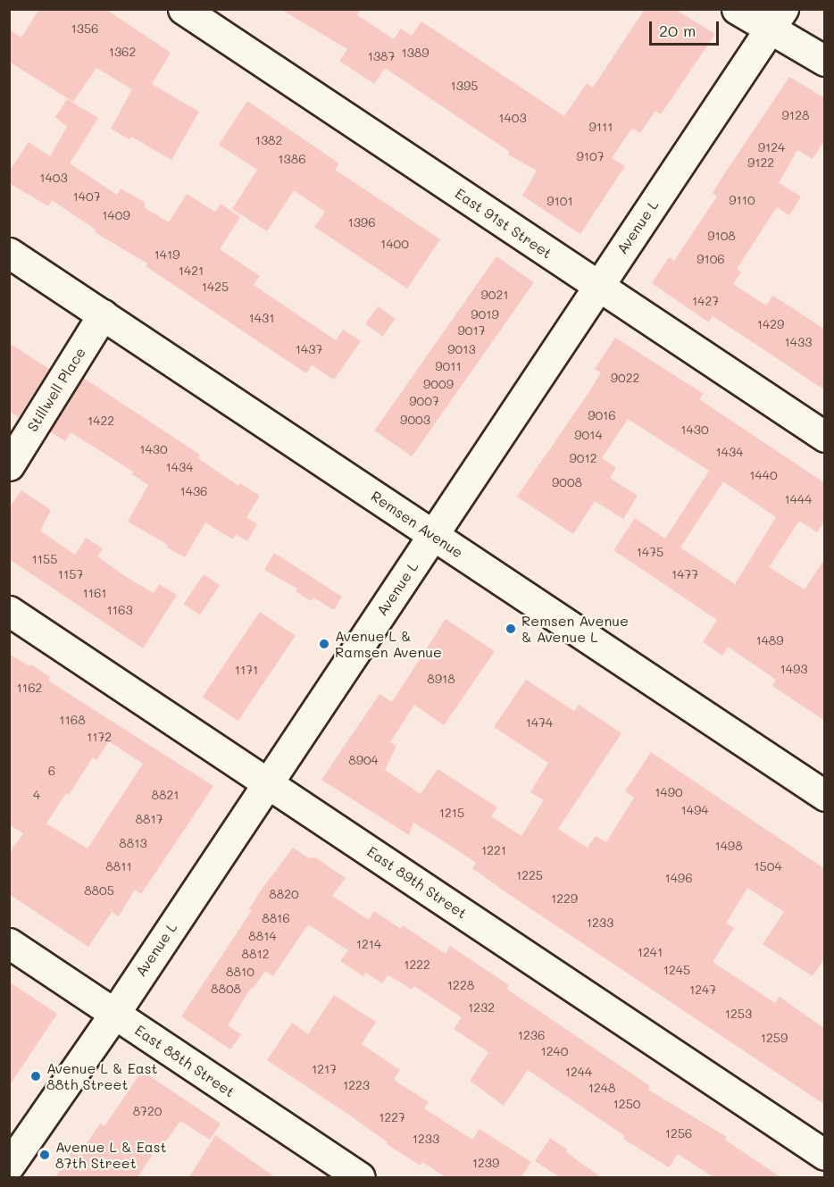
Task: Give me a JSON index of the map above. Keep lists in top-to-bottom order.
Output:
{
  "streets": {
    "street": [
      "East 91st Street",
      "Avenue L",
      "Stillwell Place",
      "Remsen Avenue",
      "East 89th Street",
      "East 88th Street"
    ]
  },
  "crossings": [
    ["East 91st Street", "Avenue L"],
    ["Avenue L", "Remsen Avenue"],
    ["Avenue L", "East 89th Street"],
    ["Avenue L", "East 88th Street"],
    ["Stillwell Place", "Remsen Avenue"]
  ],
  "places": [
    "Remsen Avenue & Avenue L",
    "Avenue L & Ramsen Avenue",
    "Avenue L & East 88th Street",
    "Avenue L & East 87th Street"
  ],
  "house_numbers": [
    "1356",
    "1362",
    "1389",
    "1387",
    "1395",
    "9128",
    "1403",
    "9111",
    "1382",
    "9124",
    "9107",
    "1386",
    "9122",
    "1403",
    "1407",
    "9110",
    "9101",
    "1409",
    "1396",
    "9108",
    "1400",
    "1419",
    "9106",
    "1421",
    "1425",
    "9021",
    "1427",
    "9019",
    "1431",
    "1429",
    "9017",
    "1433",
    "1437",
    "9013",
    "9011",
    "9022",
    "9009",
    "9007",
    "9016",
    "9003",
    "1422",
    "1430",
    "9014",
    "1430",
    "1434",
    "9012",
    "1434",
    "1440",
    "9008",
    "1436",
    "1444",
    "1475",
    "1155",
    "1157",
    "1477",
    "1161",
    "1163",
    "1489",
    "1493",
    "1171",
    "8918",
    "1162",
    "1168",
    "1474",
    "1172",
    "8904",
    "6",
    "1490",
    "4",
    "8821",
    "1494",
    "1215",
    "8817",
    "8813",
    "1498",
    "1221",
    "8811",
    "1504",
    "1225",
    "1496",
    "8805",
    "8820",
    "1229",
    "8816",
    "1233",
    "8814",
    "1214",
    "1241",
    "8812",
    "1222",
    "1245",
    "8810",
    "1228",
    "8808",
    "1247",
    "1232",
    "1253",
    "1236",
    "1259",
    "1240",
    "1217",
    "1244",
    "1223",
    "1248",
    "1250",
    "8720",
    "1227",
    "1256",
    "1233",
    "1239"
  ],
  "scale_bar": "20 m"
}
